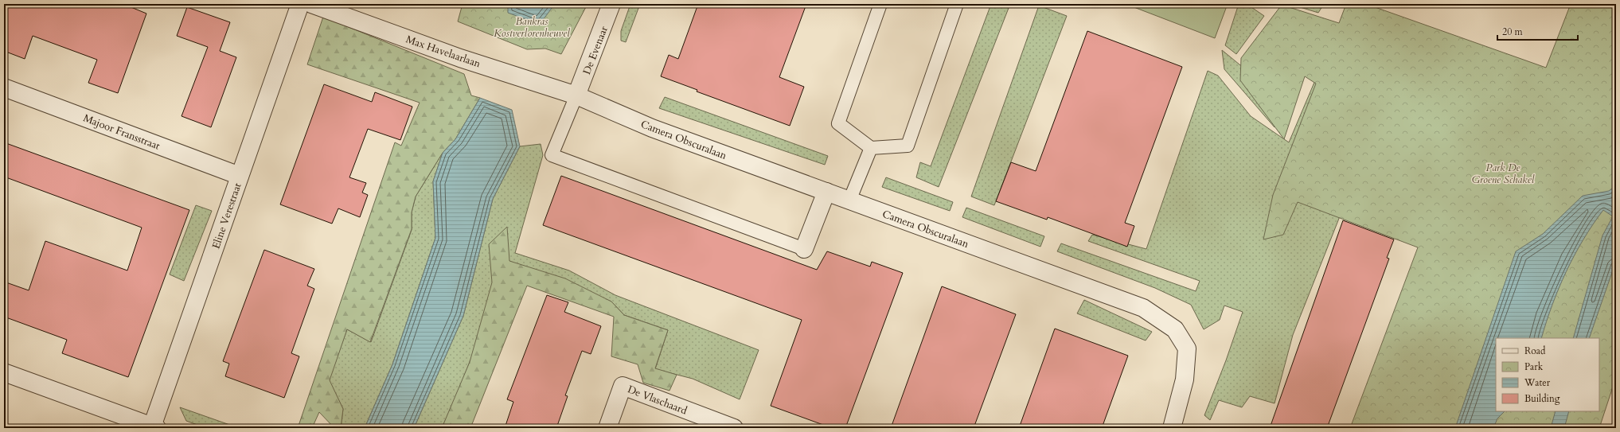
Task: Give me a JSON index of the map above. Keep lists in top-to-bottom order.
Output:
{
  "streets": {
    "street": [
      "De Evenaar",
      "Max Havelaarlaan",
      "Majoor Fransstraat",
      "Camera Obscuralaan",
      "Eline Verestraat",
      "De Vlaschaard"
    ]
  },
  "crossings": [
    ["De Evenaar", "Max Havelaarlaan"],
    ["De Evenaar", "Camera Obscuralaan"],
    ["Max Havelaarlaan", "Camera Obscuralaan"],
    ["Majoor Fransstraat", "Eline Verestraat"]
  ],
  "parks": ["Bankras Kostverlorenheuvel", "Park De Groene Schakel"],
  "legend": [
    "Road",
    "Park",
    "Water",
    "Building"
  ],
  "scale_bar": "20 m"
}
